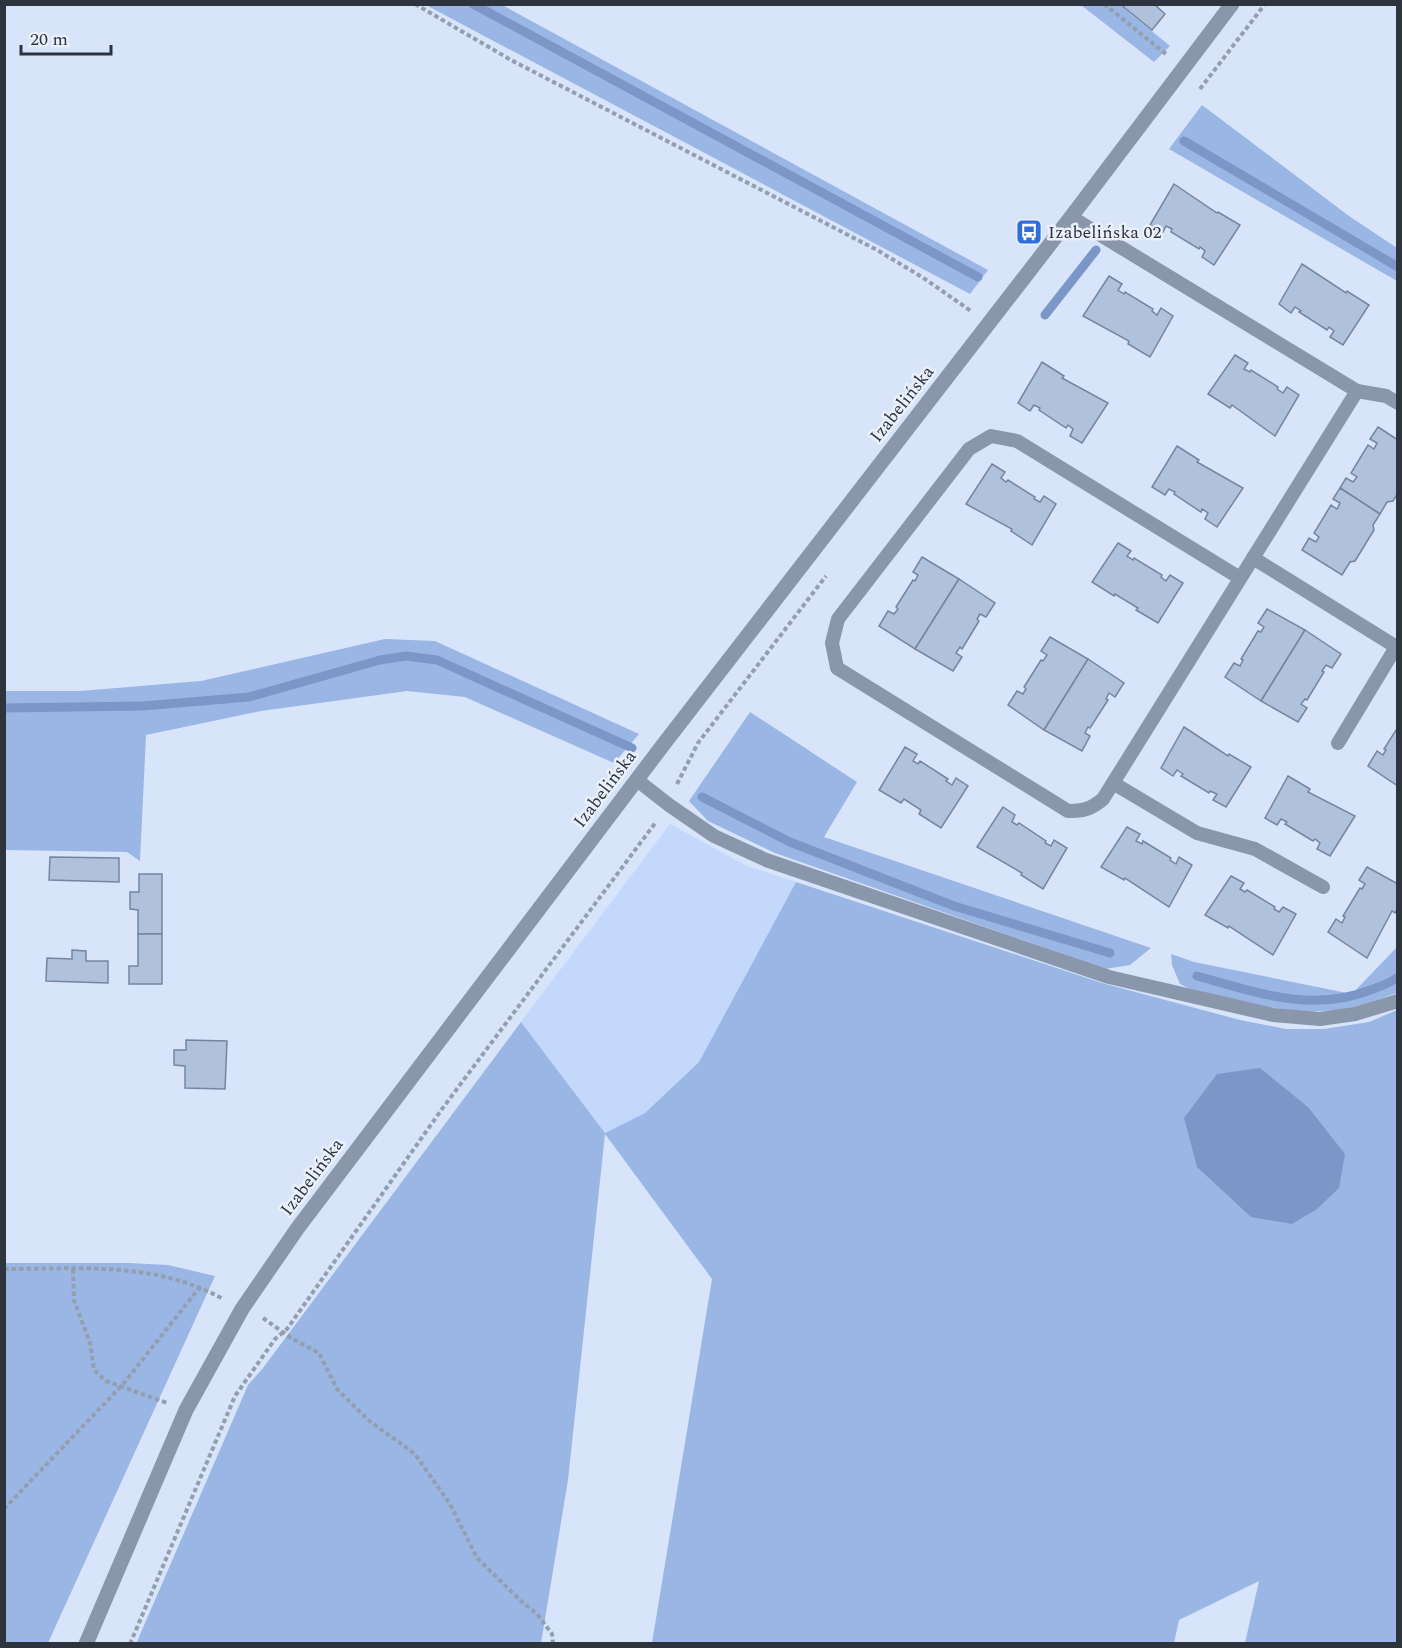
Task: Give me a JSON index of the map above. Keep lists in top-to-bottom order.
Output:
{
  "streets": {
    "street": ["Izabelińska"]
  },
  "places": {
    "bus stop": ["Izabelińska 02"]
  },
  "scale_bar": "20 m"
}
